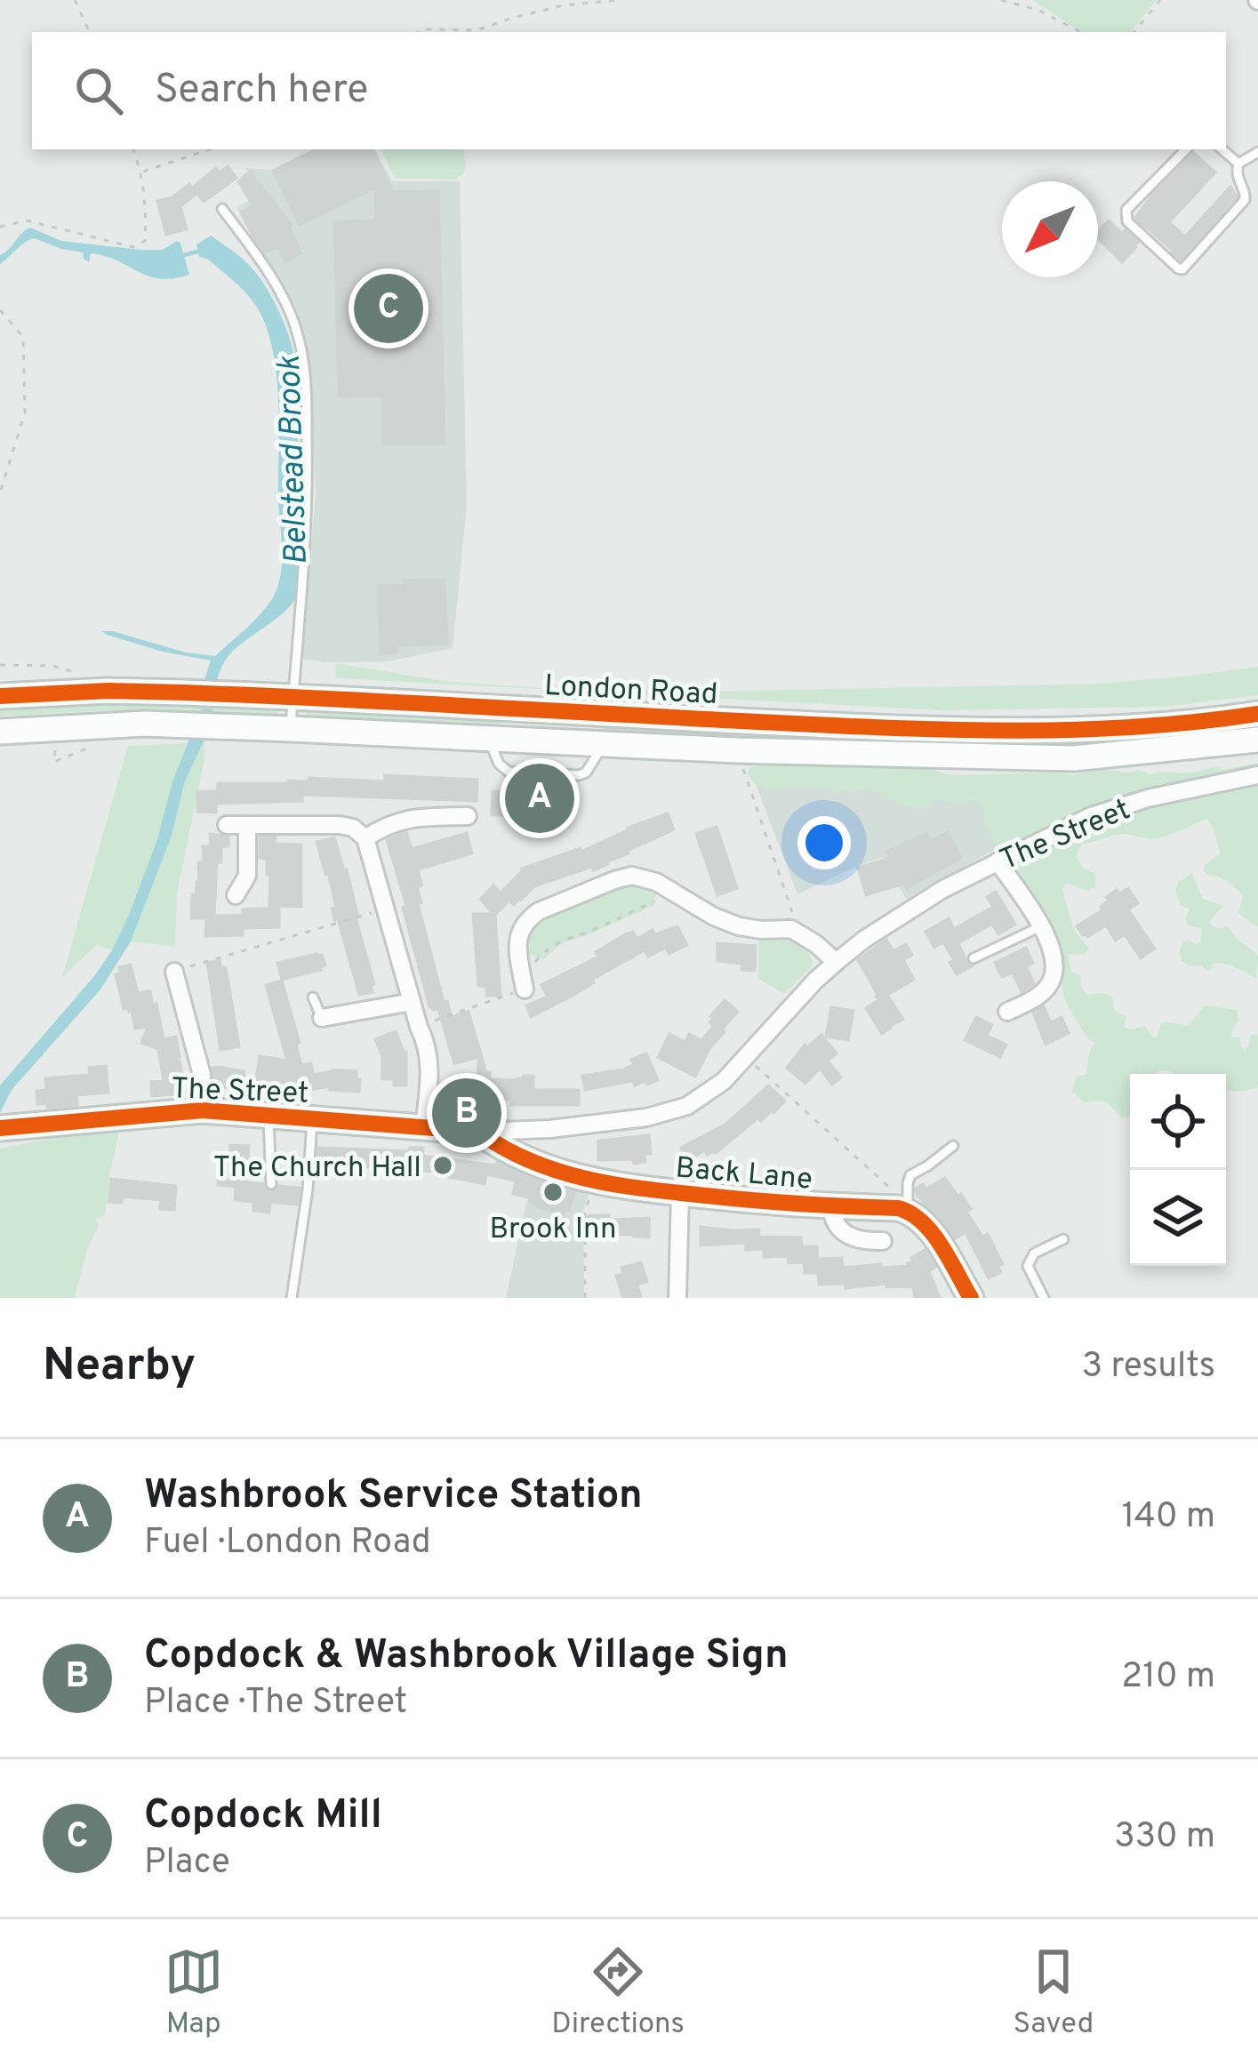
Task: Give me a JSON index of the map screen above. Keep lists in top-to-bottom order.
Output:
{
  "streets": {
    "street": ["London Road", "The Street", "Back Lane"]
  },
  "crossings": [
    ["The Street", "Back Lane"]
  ],
  "water": ["Belstead Brook"],
  "places": ["The Church Hall", "Brook Inn"],
  "north": "bottom left",
  "page": {
    "search": "Search here",
    "pins": ["C", "A", "B"],
    "heading": ["Nearby", "3 results"],
    "list": [
      {
        "mark": "A",
        "name": "Washbrook Service Station",
        "note": "Fuel · London Road",
        "value": "140 m"
      },
      {
        "mark": "B",
        "name": "Copdock & Washbrook Village Sign",
        "note": "Place · The Street",
        "value": "210 m"
      },
      {
        "mark": "C",
        "name": "Copdock Mill",
        "note": "Place",
        "value": "330 m"
      }
    ],
    "nav": ["Map", "Directions", "Saved"]
  }
}
